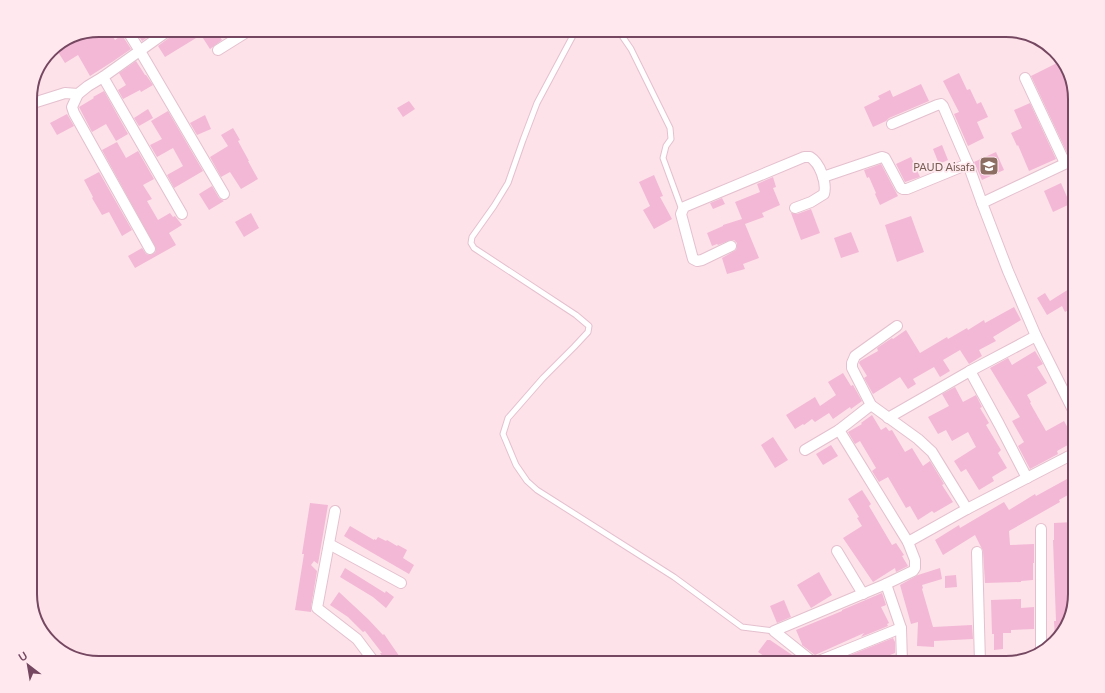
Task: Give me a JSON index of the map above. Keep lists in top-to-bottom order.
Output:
{
  "places": {
    "school or university": ["PAUD Aisafa"]
  },
  "north": "top left"
}
